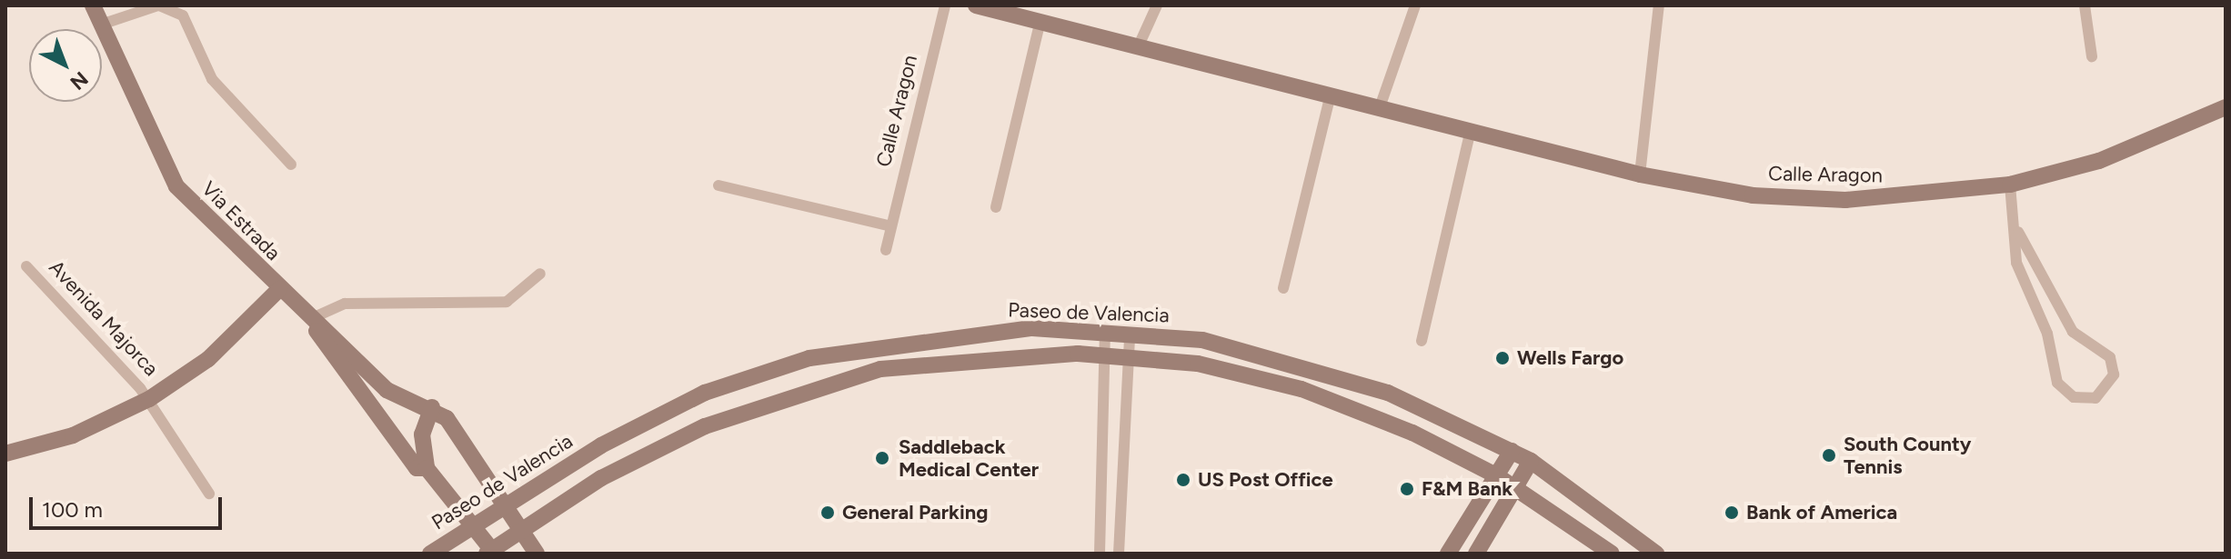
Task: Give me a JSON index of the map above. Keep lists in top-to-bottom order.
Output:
{
  "streets": {
    "street": [
      "Calle Aragon",
      "Via Estrada",
      "Paseo de Valencia",
      "Avenida Majorca"
    ]
  },
  "crossings": [
    ["Via Estrada", "Paseo de Valencia"],
    ["Via Estrada", "Avenida Majorca"]
  ],
  "places": [
    "Wells Fargo",
    "South County Tennis",
    "Saddleback Medical Center",
    "US Post Office",
    "F&M Bank",
    "General Parking",
    "Bank of America"
  ],
  "scale_bar": "100 m",
  "north": "bottom right"
}
